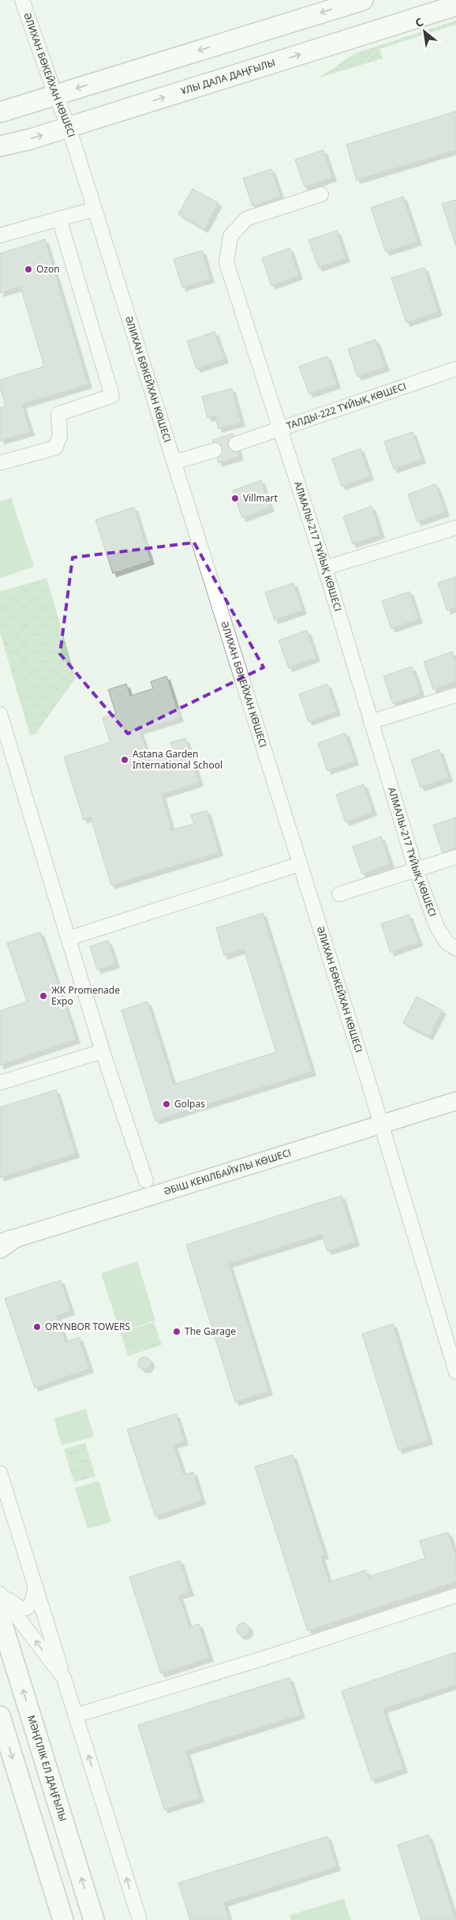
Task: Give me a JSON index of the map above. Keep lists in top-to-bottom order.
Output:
{
  "streets": {
    "main road": ["ҰЛЫ ДАЛА ДАҢҒЫЛЫ", "МӘҢГІЛІК ЕЛ ДАҢҒЫЛЫ"],
    "street": [
      "ӘЛИХАН БӨКЕЙХАН КӨШЕСІ",
      "ТАЛДЫ-222 ТҰЙЫҚ КӨШЕСІ",
      "АЛМАЛЫ-217 ТҰЙЫҚ КӨШЕСІ",
      "ӘБІШ КЕКІЛБАЙҰЛЫ КӨШЕСІ"
    ]
  },
  "crossings": [
    ["ӘЛИХАН БӨКЕЙХАН КӨШЕСІ", "ҰЛЫ ДАЛА ДАҢҒЫЛЫ"],
    ["ӘЛИХАН БӨКЕЙХАН КӨШЕСІ", "ӘБІШ КЕКІЛБАЙҰЛЫ КӨШЕСІ"],
    ["ТАЛДЫ-222 ТҰЙЫҚ КӨШЕСІ", "АЛМАЛЫ-217 ТҰЙЫҚ КӨШЕСІ"]
  ],
  "places": [
    "Ozon",
    "Villmart",
    "Astana Garden International School",
    "ЖК Promenade Expo",
    "Golpas",
    "ORYNBOR TOWERS",
    "The Garage"
  ],
  "north": "top left"
}
